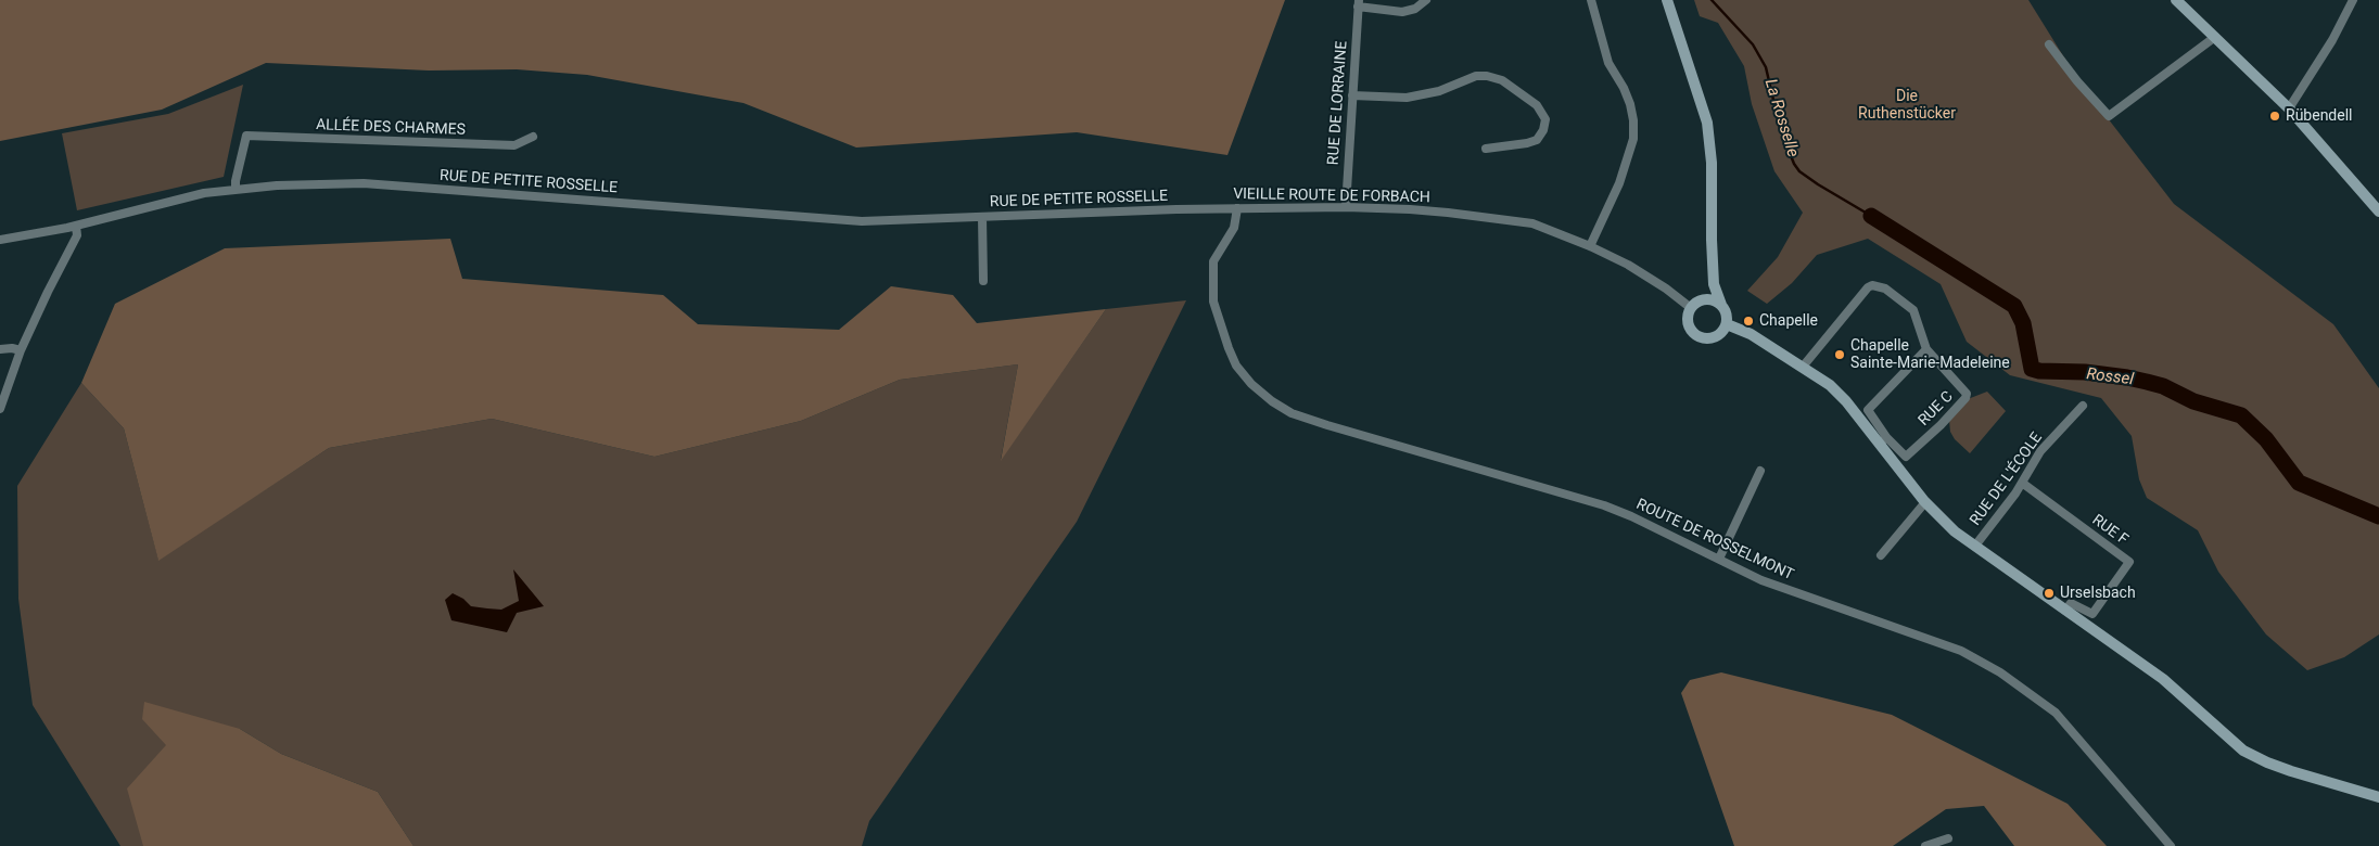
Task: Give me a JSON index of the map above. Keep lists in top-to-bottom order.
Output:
{
  "streets": {
    "street": [
      "RUE DE LORRAINE",
      "ALLÉE DES CHARMES",
      "RUE DE PETITE ROSSELLE",
      "VIEILLE ROUTE DE FORBACH",
      "RUE C",
      "RUE DE L'ÉCOLE",
      "RUE F",
      "ROUTE DE ROSSELMONT"
    ]
  },
  "crossings": [
    ["RUE DE LORRAINE", "VIEILLE ROUTE DE FORBACH"],
    ["ALLÉE DES CHARMES", "RUE DE PETITE ROSSELLE"],
    ["RUE DE PETITE ROSSELLE", "VIEILLE ROUTE DE FORBACH"],
    ["VIEILLE ROUTE DE FORBACH", "ROUTE DE ROSSELMONT"],
    ["RUE DE L'ÉCOLE", "RUE F"]
  ],
  "water": ["La Rosselle", "Rossel"],
  "parks": ["Die Ruthenstücker"],
  "places": [
    "Rübendell",
    "Chapelle",
    "Chapelle Sainte-Marie-Madeleine",
    "Urselsbach"
  ]
}
